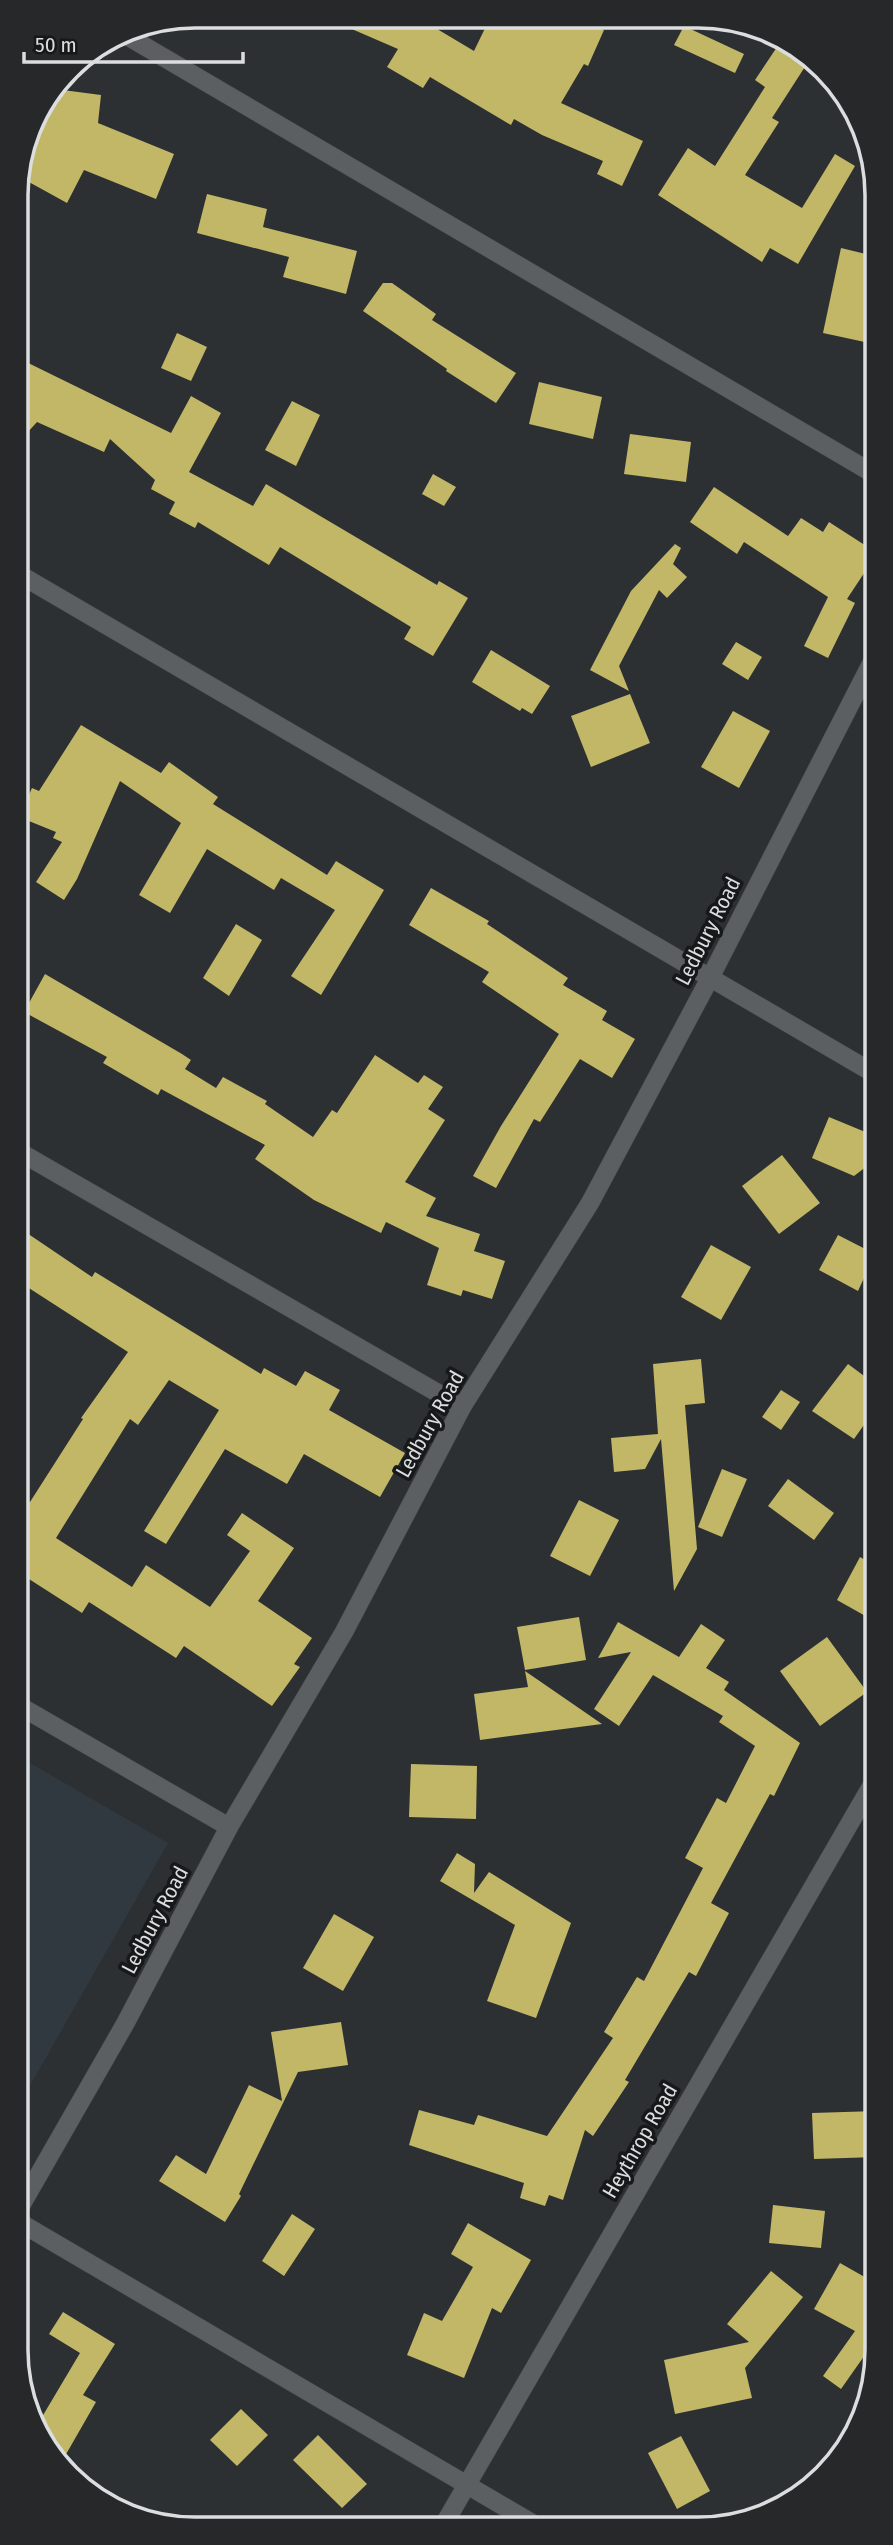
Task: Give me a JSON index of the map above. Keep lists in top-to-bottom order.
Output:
{
  "streets": {
    "street": ["Ledbury Road", "Heythrop Road"]
  },
  "scale_bar": "50 m"
}
